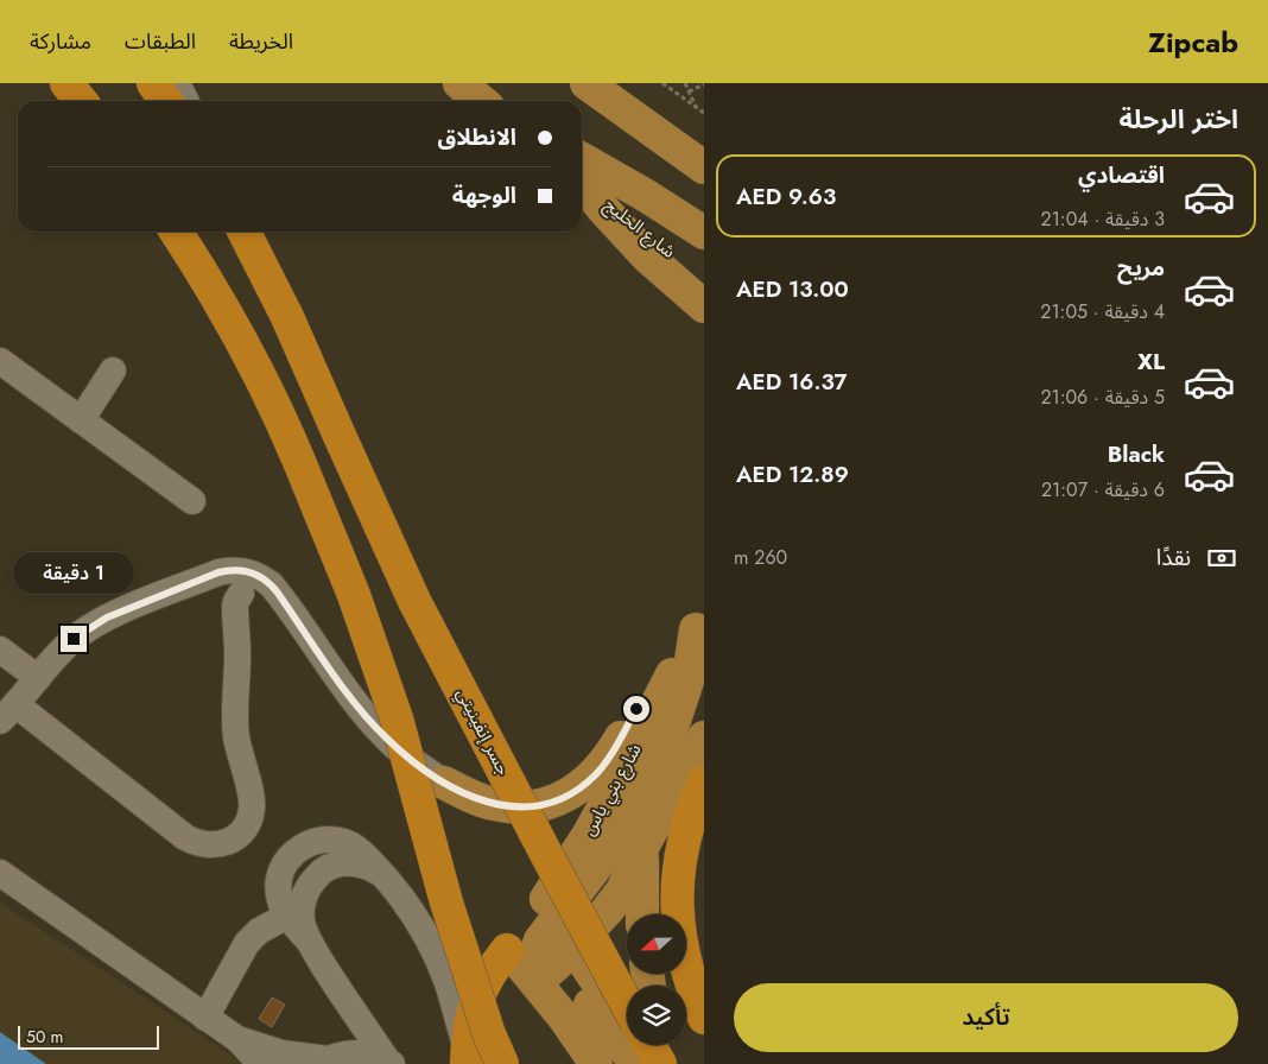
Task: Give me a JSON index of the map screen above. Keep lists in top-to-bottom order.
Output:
{
  "streets": {
    "highway": ["جسر إنفينيتي"],
    "main road": ["شارع الخليج"]
  },
  "scale_bar": "50 m",
  "north": "left",
  "page": {
    "header": "Zipcab",
    "nav": ["الخريطة", "الطبقات", "مشاركة"],
    "heading": "اختر الرحلة",
    "banner": ["الانطلاق", "الوجهة"],
    "list": [
      {
        "name": "اقتصادي",
        "note": "3 دقيقة · 21:04",
        "value": "AED 9.63"
      },
      {
        "name": "مريح",
        "note": "4 دقيقة · 21:05",
        "value": "AED 13.00"
      },
      {
        "name": "XL",
        "note": "5 دقيقة · 21:06",
        "value": "AED 16.37"
      },
      {
        "name": "Black",
        "note": "6 دقيقة · 21:07",
        "value": "AED 12.89"
      }
    ],
    "pay": ["نقدًا", "260 m"],
    "bubble": "1 دقيقة",
    "buttons": "تأكيد",
    "scale": "50 m"
  }
}
